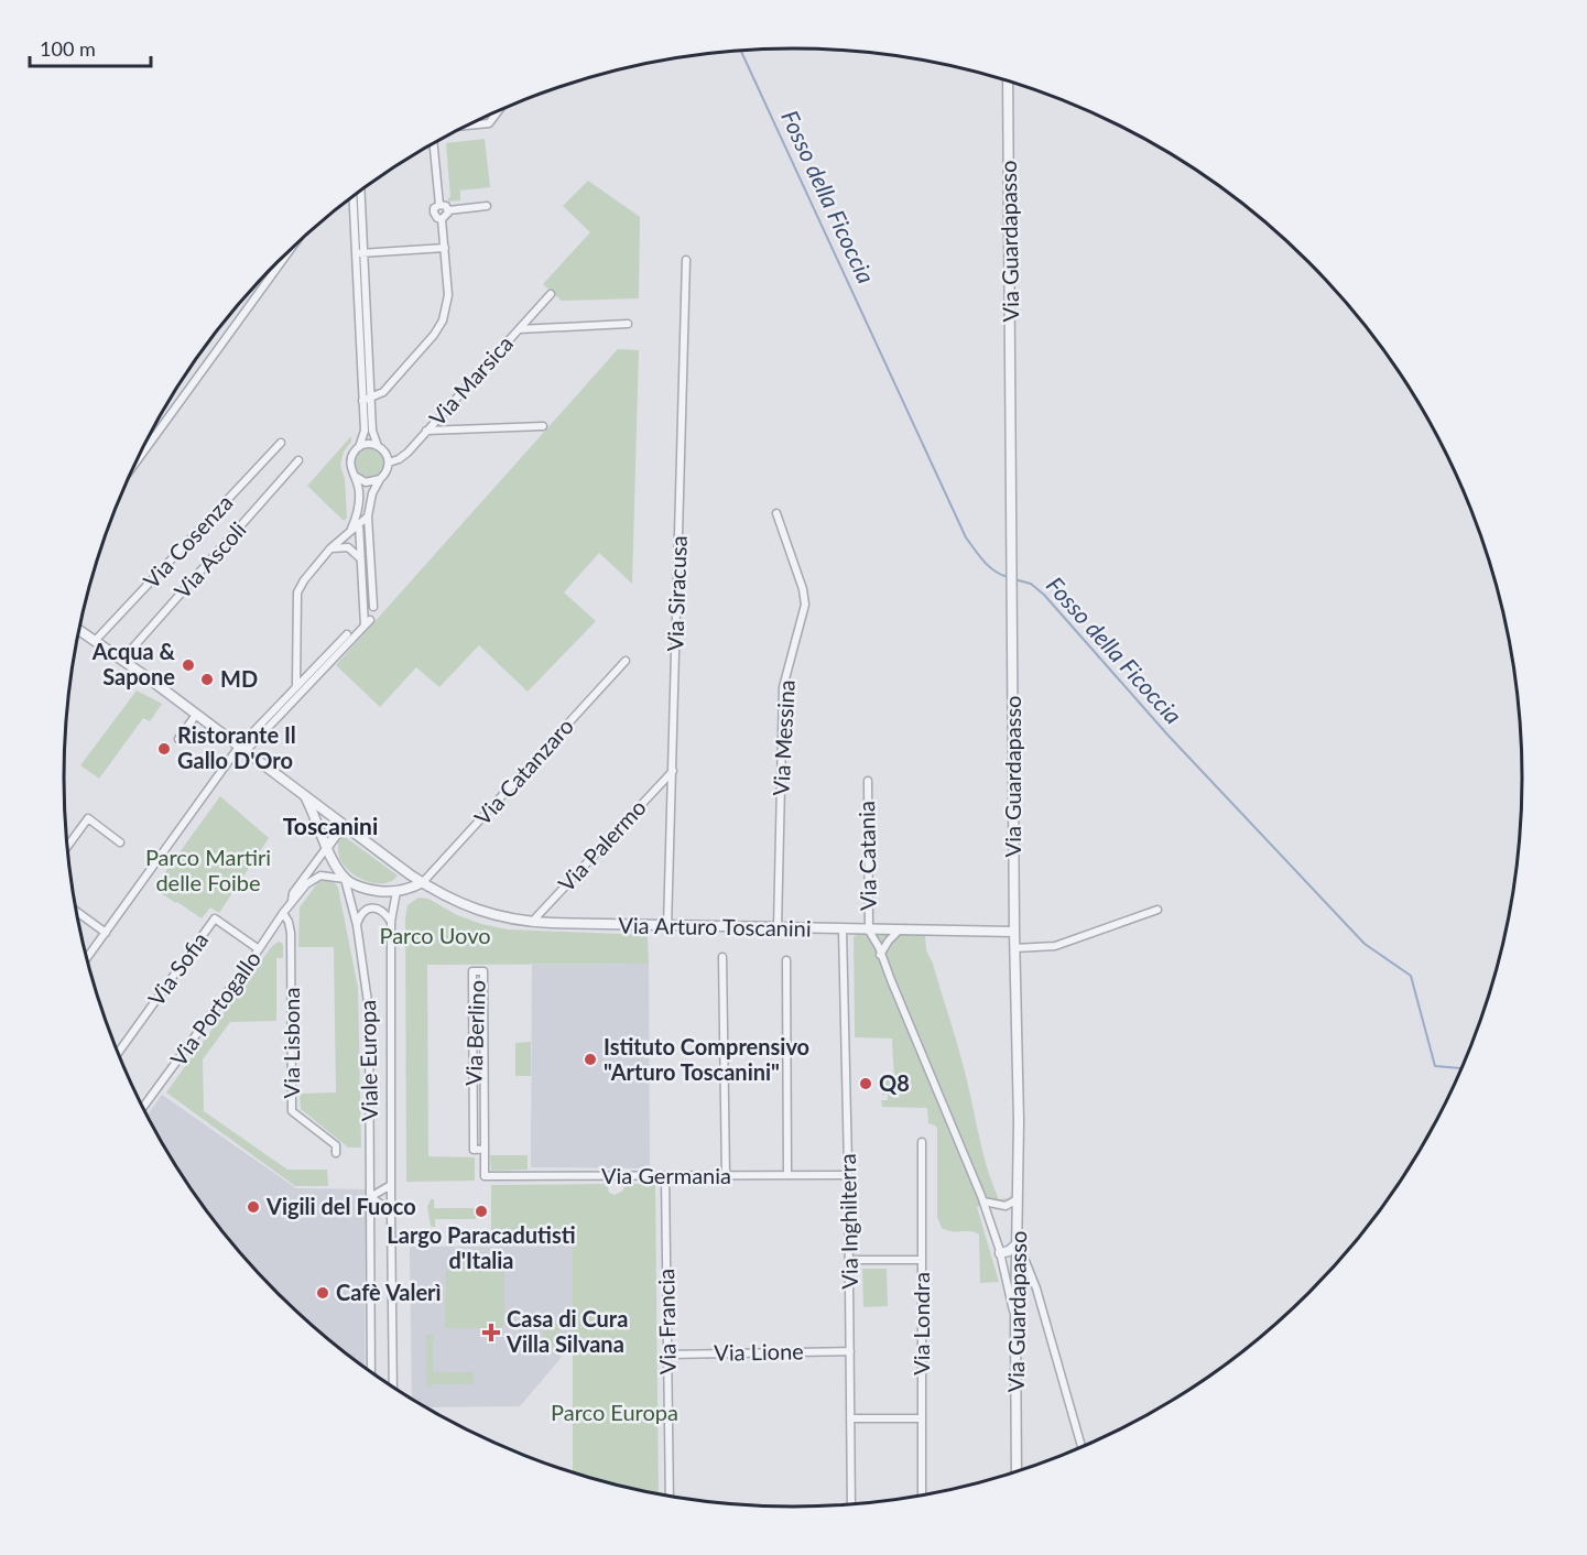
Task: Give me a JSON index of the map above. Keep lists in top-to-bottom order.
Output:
{
  "streets": {
    "street": [
      "Via Guardapasso",
      "Via Marsica",
      "Via Cosenza",
      "Via Ascoli",
      "Via Siracusa",
      "Via Messina",
      "Via Catanzaro",
      "Via Palermo",
      "Via Catania",
      "Via Arturo Toscanini",
      "Via Sofia",
      "Via Portogallo",
      "Via Berlino",
      "Via Lisbona",
      "Viale Europa",
      "Via Germania",
      "Via Inghilterra",
      "Via Francia",
      "Via Londra",
      "Via Lione"
    ]
  },
  "crossings": [
    ["Via Guardapasso", "Via Arturo Toscanini"],
    ["Via Cosenza", "Via Arturo Toscanini"],
    ["Via Ascoli", "Via Arturo Toscanini"],
    ["Via Siracusa", "Via Palermo"],
    ["Via Siracusa", "Via Arturo Toscanini"],
    ["Via Messina", "Via Arturo Toscanini"],
    ["Via Catanzaro", "Via Arturo Toscanini"],
    ["Via Palermo", "Via Arturo Toscanini"],
    ["Via Catania", "Via Arturo Toscanini"],
    ["Via Arturo Toscanini", "Via Portogallo"],
    ["Via Arturo Toscanini", "Viale Europa"],
    ["Via Arturo Toscanini", "Via Inghilterra"],
    ["Via Sofia", "Via Portogallo"],
    ["Via Portogallo", "Via Lisbona"],
    ["Via Portogallo", "Viale Europa"],
    ["Via Berlino", "Via Germania"],
    ["Via Germania", "Via Inghilterra"],
    ["Via Germania", "Via Francia"],
    ["Via Inghilterra", "Via Lione"],
    ["Via Francia", "Via Lione"]
  ],
  "districts": ["Toscanini"],
  "water": ["Fosso della Ficoccia"],
  "parks": ["Parco Martiri delle Foibe", "Parco Uovo", "Parco Europa"],
  "places": {
    "other": [
      "Acqua & Sapone",
      "MD",
      "Ristorante Il Gallo D'Oro",
      "Istituto Comprensivo \"Arturo Toscanini\"",
      "Q8",
      "Vigili del Fuoco",
      "Largo Paracadutisti d'Italia",
      "Cafè Valerì"
    ],
    "health": ["Casa di Cura Villa Silvana"]
  },
  "scale_bar": "100 m"
}
